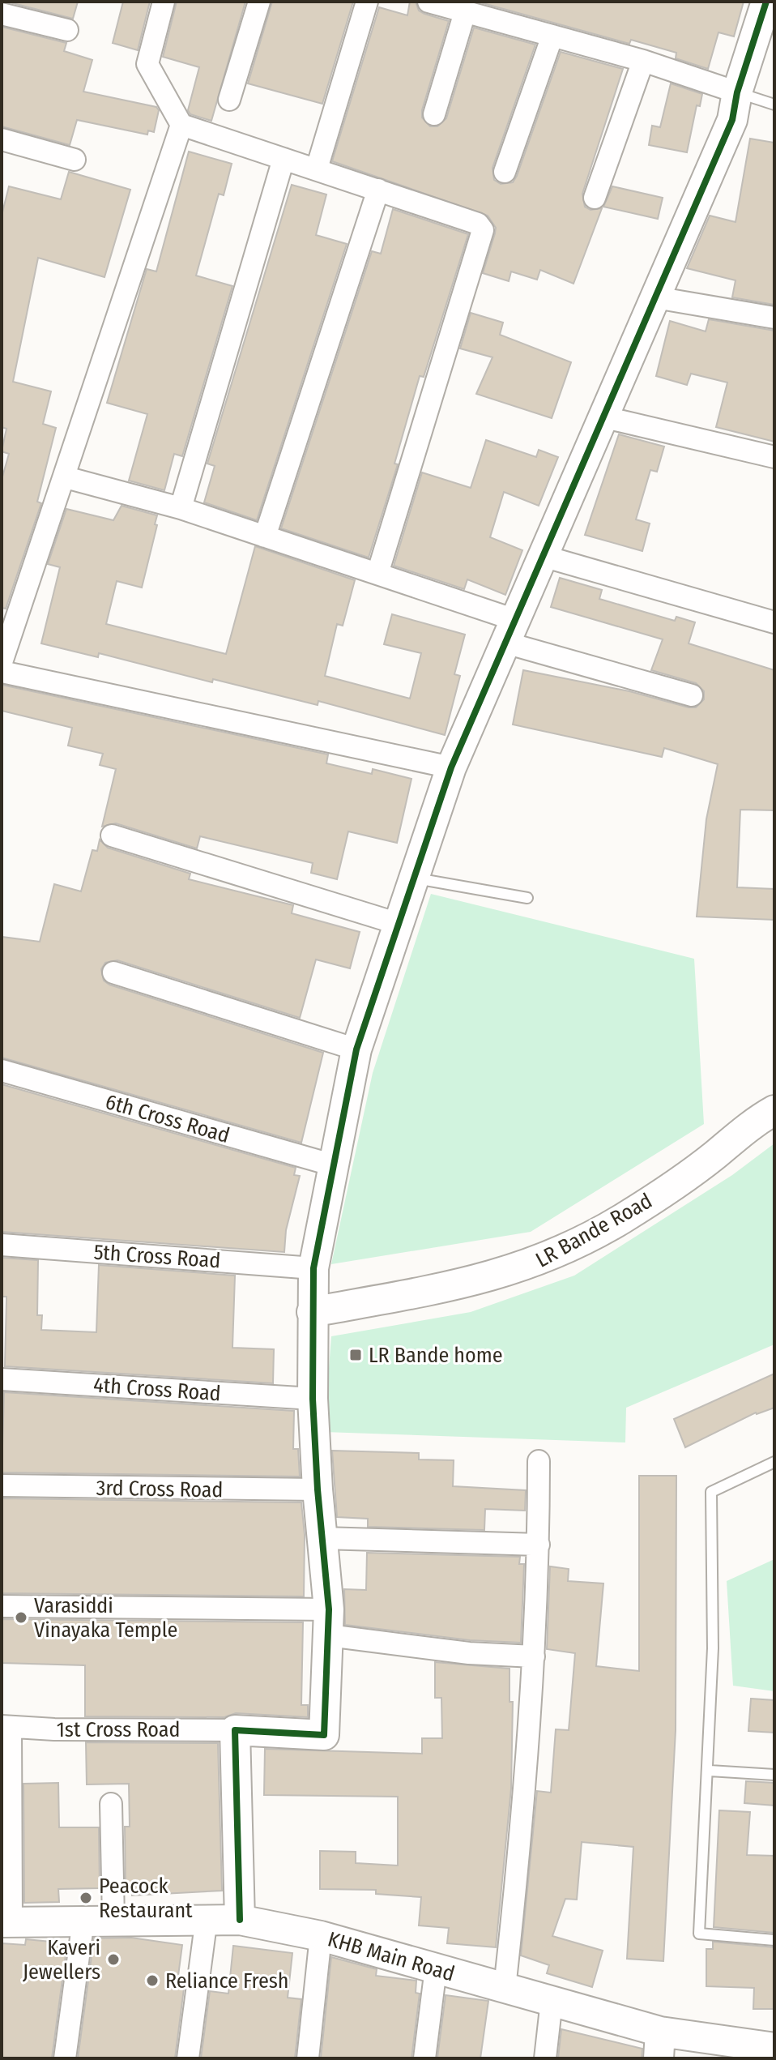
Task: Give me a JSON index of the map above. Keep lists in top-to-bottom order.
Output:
{
  "streets": {
    "street": [
      "6th Cross Road",
      "LR Bande Road",
      "5th Cross Road",
      "4th Cross Road",
      "3rd Cross Road",
      "1st Cross Road",
      "KHB Main Road"
    ]
  },
  "places": {
    "transit": ["LR Bande home"],
    "other": [
      "Varasiddi Vinayaka Temple",
      "Peacock Restaurant",
      "Kaveri Jewellers",
      "Reliance Fresh"
    ]
  }
}
